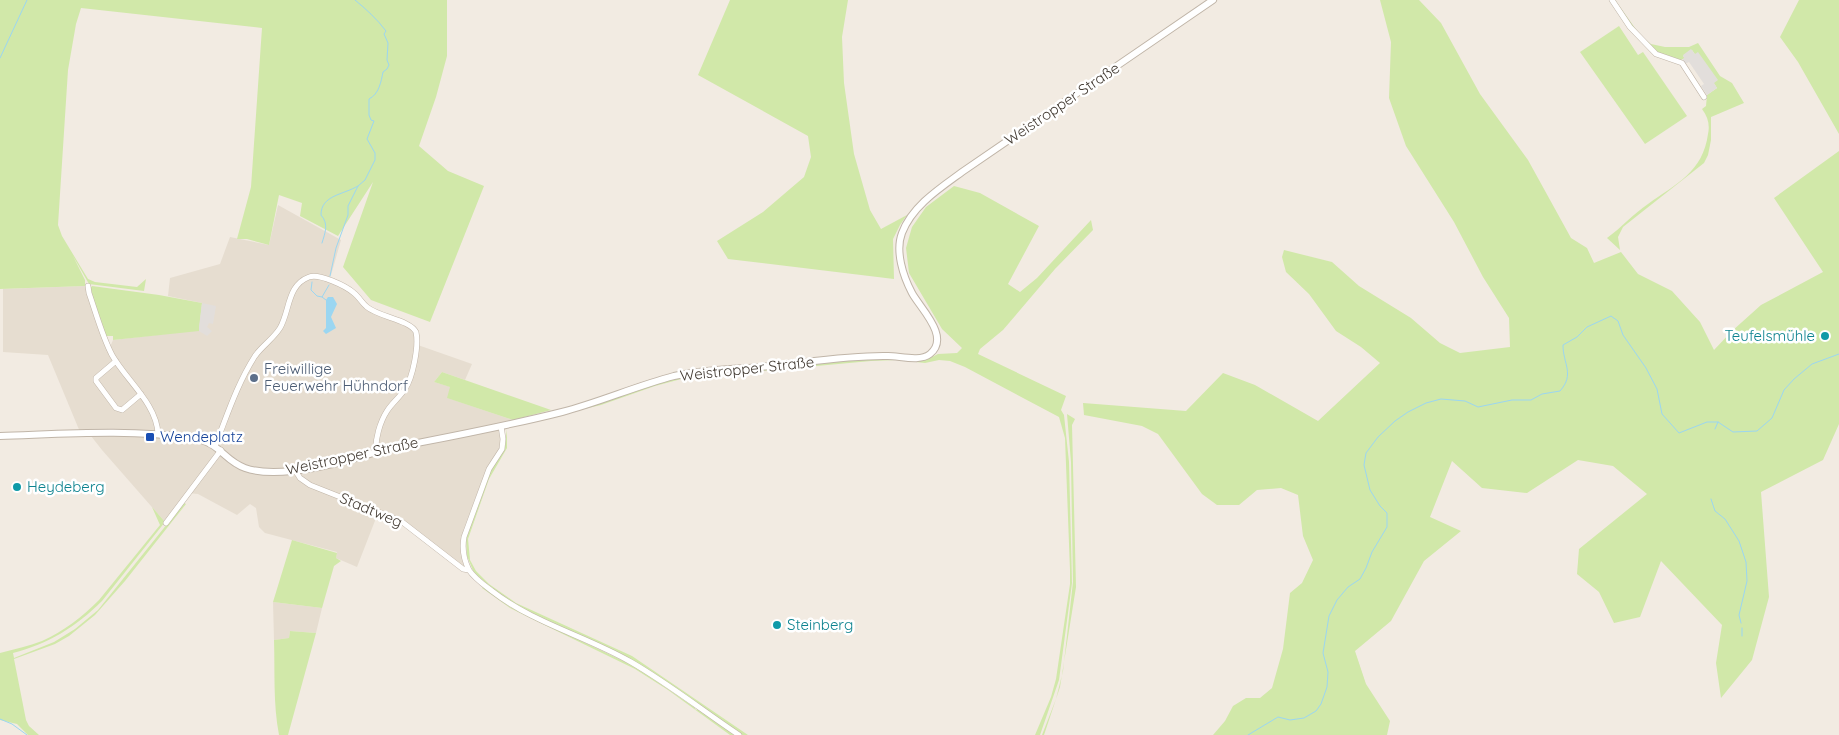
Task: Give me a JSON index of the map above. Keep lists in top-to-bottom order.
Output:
{
  "streets": {
    "street": ["Weistropper Straße", "Stadtweg"]
  },
  "crossings": [
    ["Weistropper Straße", "Stadtweg"]
  ],
  "places": {
    "other": [
      "Teufelsmühle",
      "Freiwillige Feuerwehr Hühndorf",
      "Heydeberg",
      "Steinberg"
    ],
    "transit": ["Wendeplatz"]
  }
}
